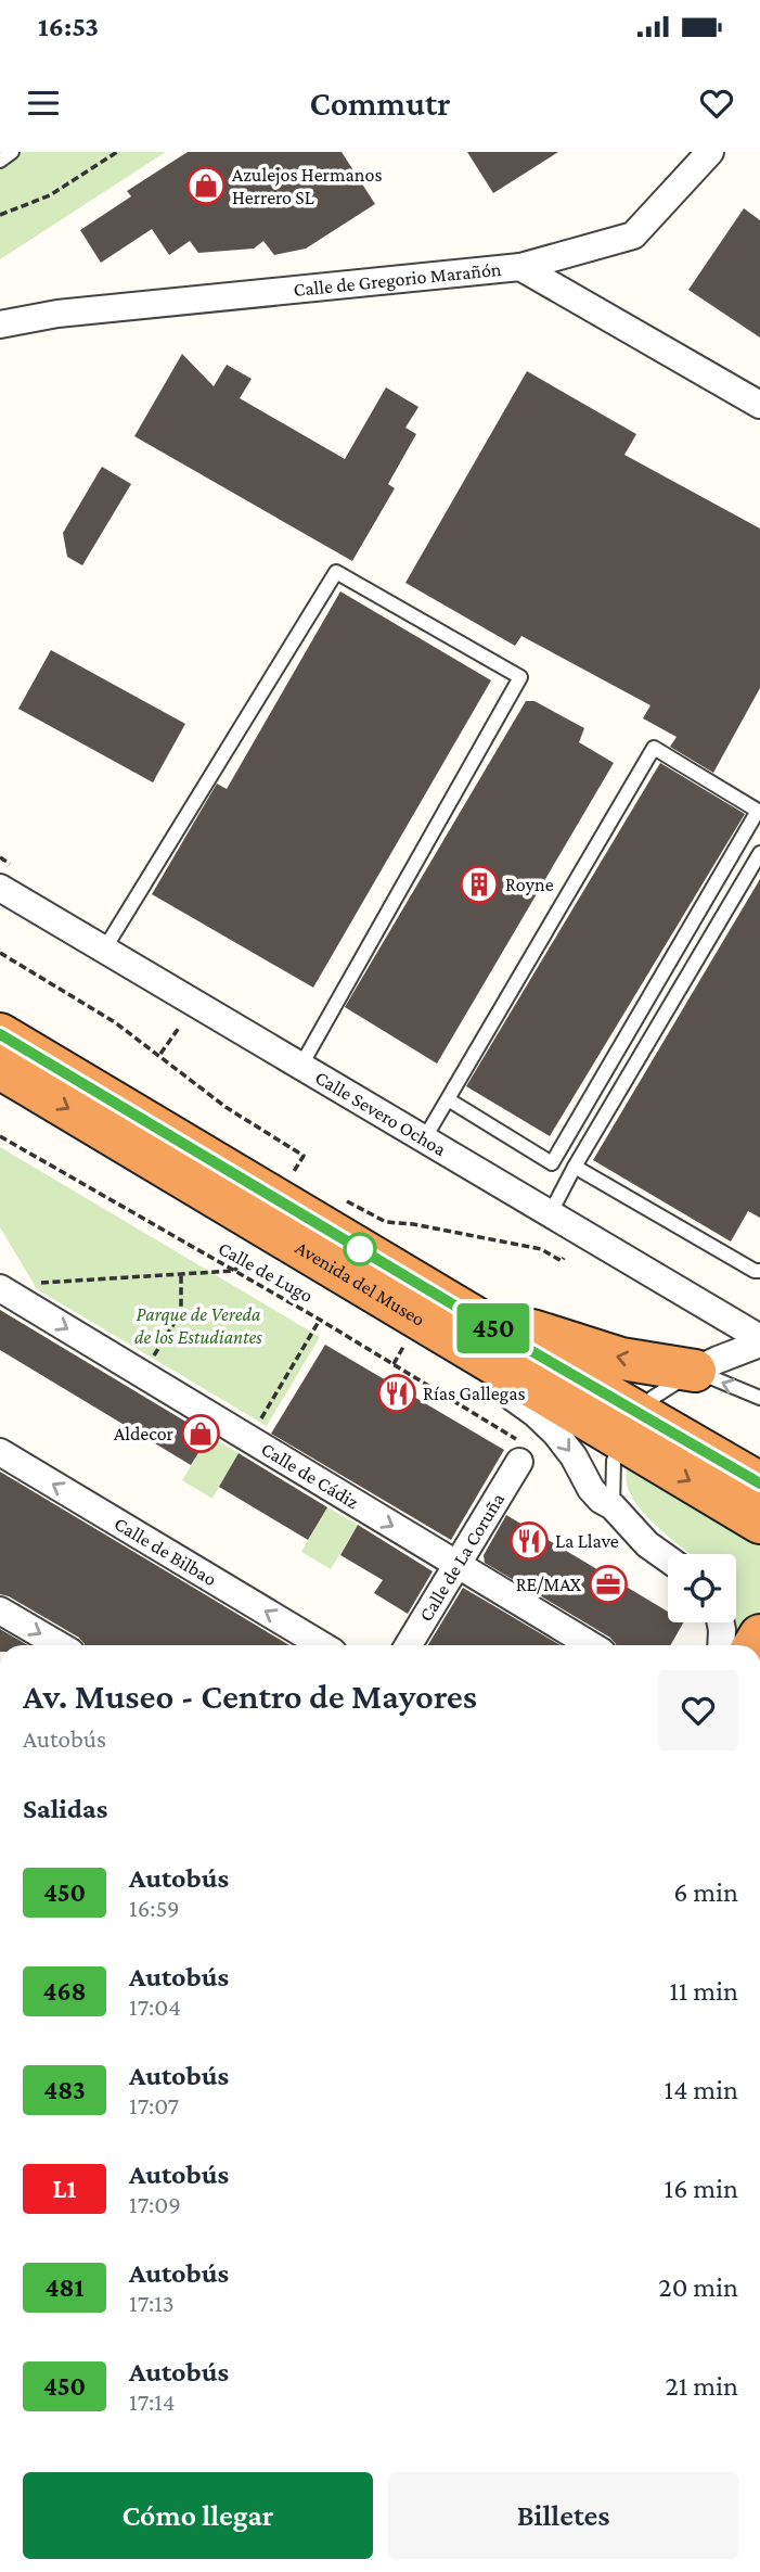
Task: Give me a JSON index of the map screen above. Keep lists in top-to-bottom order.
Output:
{
  "streets": {
    "highway": ["Avenida del Museo"],
    "street": [
      "Calle de Gregorio Marañón",
      "Calle Severo Ochoa",
      "Calle de Cádiz",
      "Calle de Bilbao",
      "Calle de La Coruña"
    ],
    "path": ["Calle de Lugo"]
  },
  "crossings": [
    ["Calle de Lugo", "Calle de La Coruña"],
    ["Calle de Cádiz", "Calle de La Coruña"]
  ],
  "one_way": ["Calle de Cádiz", "Calle de Bilbao"],
  "parks": ["Parque de Vereda de los Estudiantes"],
  "places": {
    "shop": ["Azulejos Hermanos Herrero SL", "Aldecor"],
    "building": ["Royne"],
    "restaurant": ["Rías Gallegas", "La Llave"],
    "office": ["RE/MAX"]
  },
  "lines": ["bus line 450"],
  "page": {
    "status": "16:53",
    "header": "Commutr",
    "on_map": "450",
    "heading": [
      ["Av. Museo - Centro de Mayores", "Autobús"],
      "Salidas"
    ],
    "list": [
      {
        "mark": "450",
        "name": "Autobús",
        "note": "16:59",
        "value": "6 min"
      },
      {
        "mark": "468",
        "name": "Autobús",
        "note": "17:04",
        "value": "11 min"
      },
      {
        "mark": "483",
        "name": "Autobús",
        "note": "17:07",
        "value": "14 min"
      },
      {
        "mark": "L1",
        "name": "Autobús",
        "note": "17:09",
        "value": "16 min"
      },
      {
        "mark": "481",
        "name": "Autobús",
        "note": "17:13",
        "value": "20 min"
      },
      {
        "mark": "450",
        "name": "Autobús",
        "note": "17:14",
        "value": "21 min"
      }
    ],
    "buttons": ["Cómo llegar", "Billetes"]
  }
}
